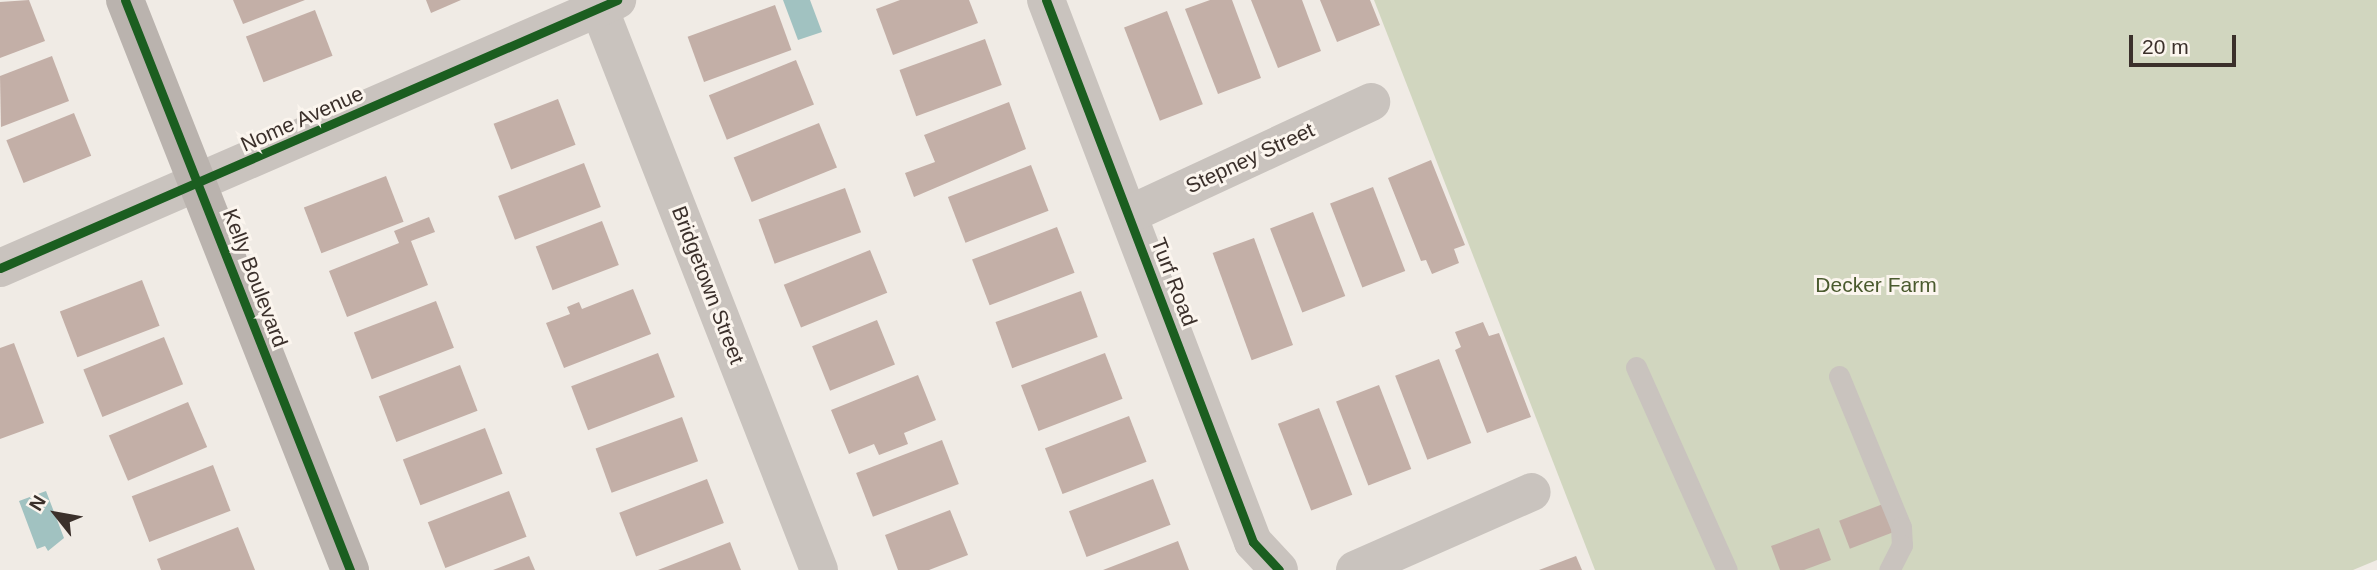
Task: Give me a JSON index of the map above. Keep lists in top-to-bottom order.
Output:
{
  "streets": {
    "street": [
      "Nome Avenue",
      "Stepney Street",
      "Kelly Boulevard",
      "Turf Road",
      "Bridgetown Street"
    ]
  },
  "crossings": [
    ["Nome Avenue", "Kelly Boulevard"],
    ["Nome Avenue", "Bridgetown Street"],
    ["Stepney Street", "Turf Road"]
  ],
  "parks": ["Decker Farm"],
  "scale_bar": "20 m",
  "north": "top left"
}
